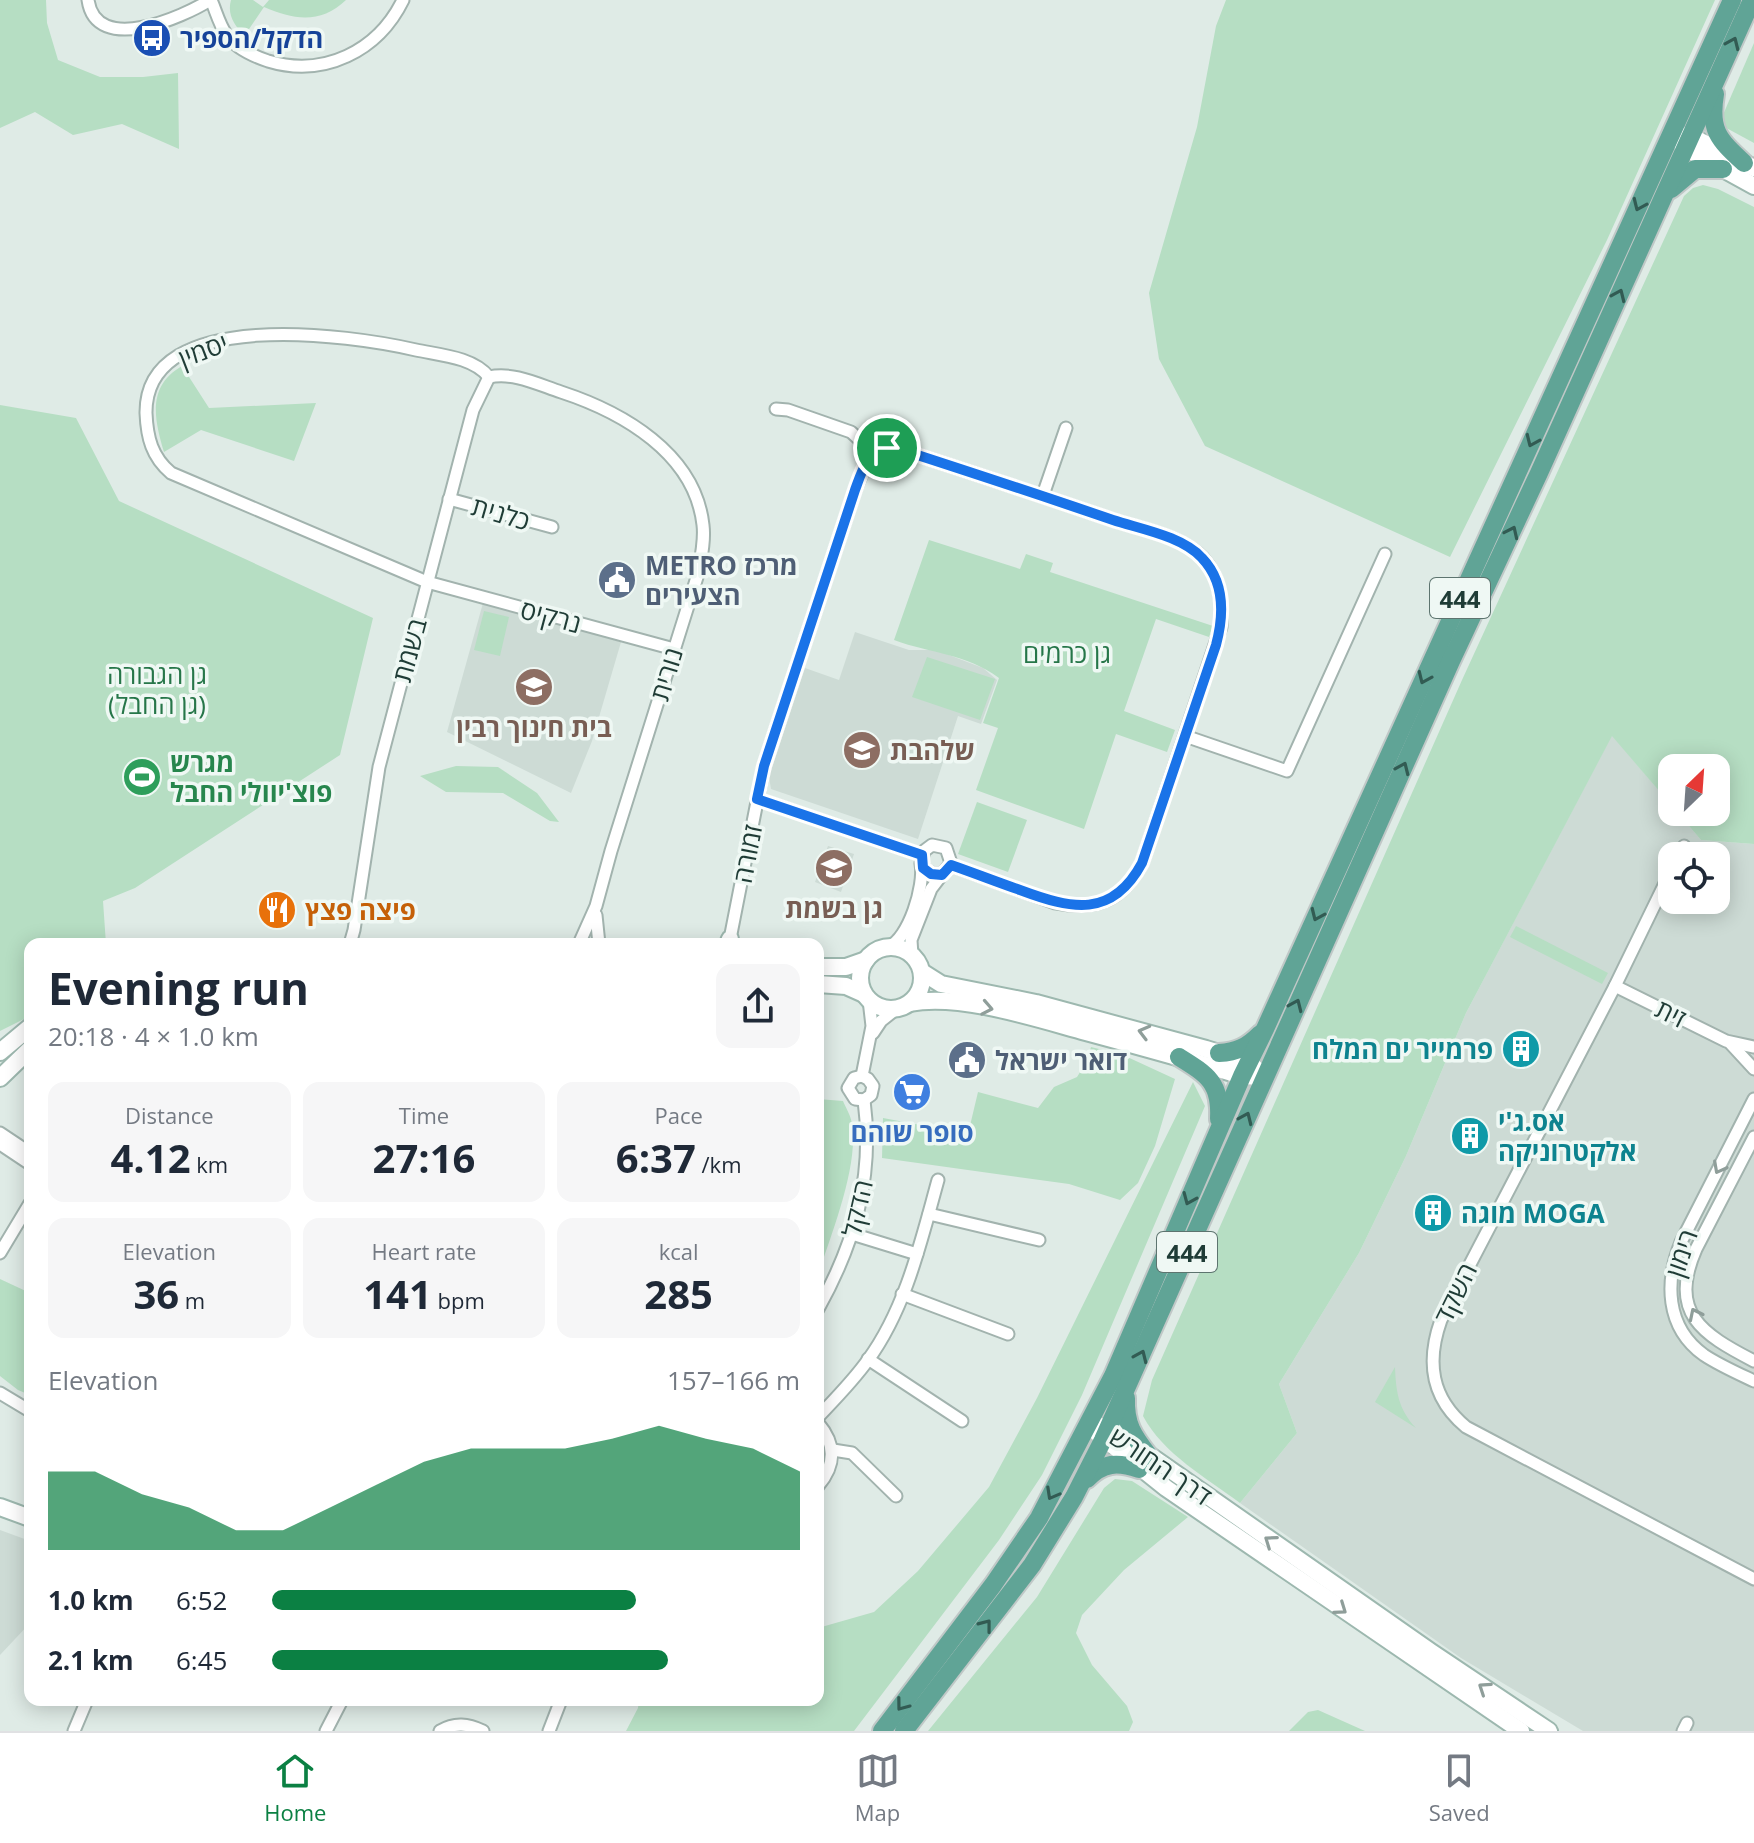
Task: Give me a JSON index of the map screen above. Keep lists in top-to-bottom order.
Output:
{
  "streets": {
    "main road": ["444"],
    "street": [
      "יסמין",
      "כלנית",
      "נרקיס",
      "בשמת",
      "נורית",
      "זמורה",
      "זית",
      "הדקל",
      "רימון",
      "השקד",
      "דרך החורש"
    ]
  },
  "crossings": [
    ["יסמין", "נרקיס"],
    ["יסמין", "בשמת"],
    ["יסמין", "נורית"],
    ["כלנית", "בשמת"],
    ["444", "דרך החורש"],
    ["נרקיס", "בשמת"],
    ["נרקיס", "נורית"],
    ["בשמת", "נורית"],
    ["זית", "השקד"]
  ],
  "parks": ["גן כרמים", "גן הגבורה (גן החבל)"],
  "places": {
    "bus stop": ["הדקל/הספיר"],
    "public building": ["METRO מרכז הצעירים", "דואר ישראל"],
    "school or university": ["בית חינוך רבין", "שלהבת", "גן בשמת"],
    "sports": ["מגרש פוצ'יוולי החבל"],
    "restaurant": ["פיצה פצץ"],
    "building": ["פרמייר ים המלח", "אס.ג'י אלקטרוניקה", "מוגה MOGA"],
    "supermarket": ["סופר שוהם"]
  },
  "north": "top right",
  "page": {
    "heading": ["Evening run", "20:18 · 4 × 1.0 km"],
    "stats": [
      ["Distance", "4.12 km"],
      ["Time", "27:16"],
      ["Pace", "6:37 /km"],
      ["Elevation", "36 m"],
      ["Heart rate", "141 bpm"],
      ["kcal", "285"]
    ],
    "chart": ["Elevation", "157–166 m"],
    "list": [
      {
        "name": "1.0 km",
        "note": "6:52"
      },
      {
        "name": "2.1 km",
        "note": "6:45"
      }
    ],
    "tabs": ["Home", "Map", "Saved"]
  }
}
